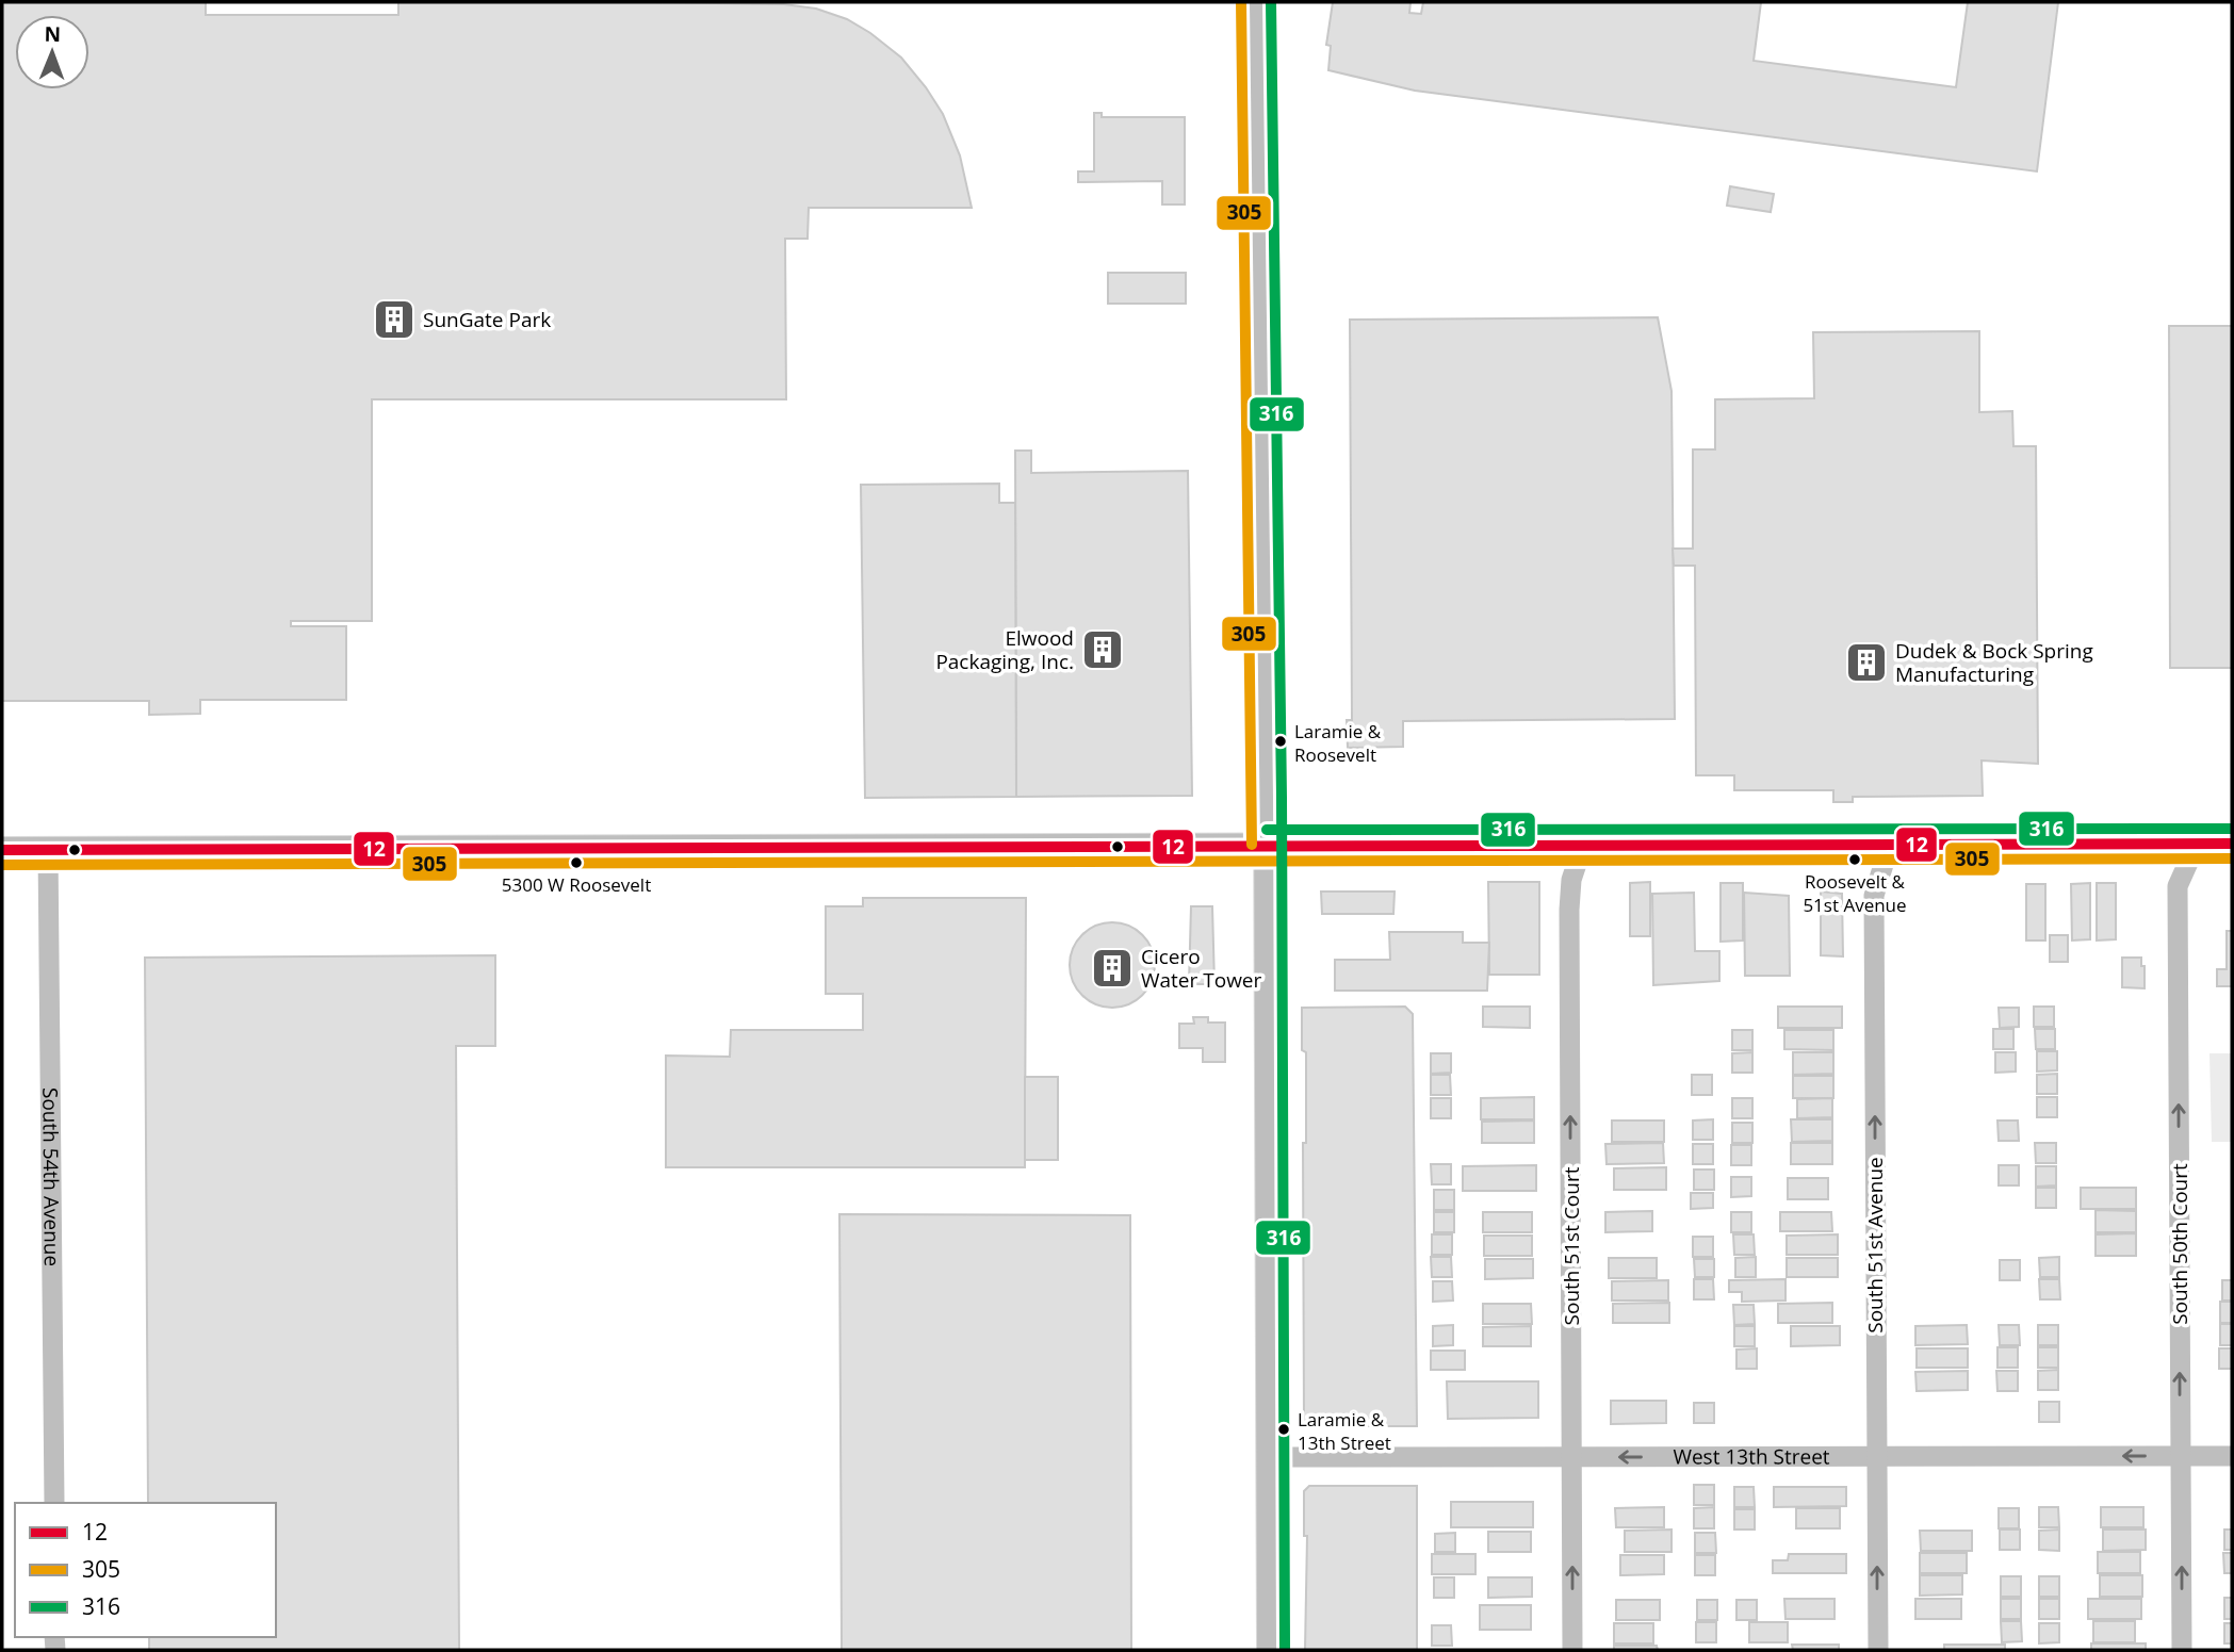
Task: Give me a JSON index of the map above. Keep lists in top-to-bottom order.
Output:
{
  "streets": {
    "street": [
      "South 54th Avenue",
      "South 50th Court",
      "South 51st Avenue",
      "South 51st Court",
      "West 13th Street"
    ]
  },
  "crossings": [
    ["South 50th Court", "West 13th Street"],
    ["South 51st Avenue", "West 13th Street"],
    ["South 51st Court", "West 13th Street"]
  ],
  "one_way": [
    "South 50th Court",
    "South 51st Avenue",
    "South 51st Court",
    "West 13th Street"
  ],
  "places": {
    "building": [
      "SunGate Park",
      "Elwood Packaging, Inc.",
      "Dudek & Bock Spring Manufacturing",
      "Cicero Water Tower"
    ],
    "other": [
      "Laramie & Roosevelt",
      "Roosevelt & 51st Avenue",
      "5300 W Roosevelt",
      "Laramie & 13th Street"
    ]
  },
  "lines": ["transit line 305", "transit line 316", "transit line 12"],
  "legend": ["12", "305", "316"],
  "north": "top"
}
